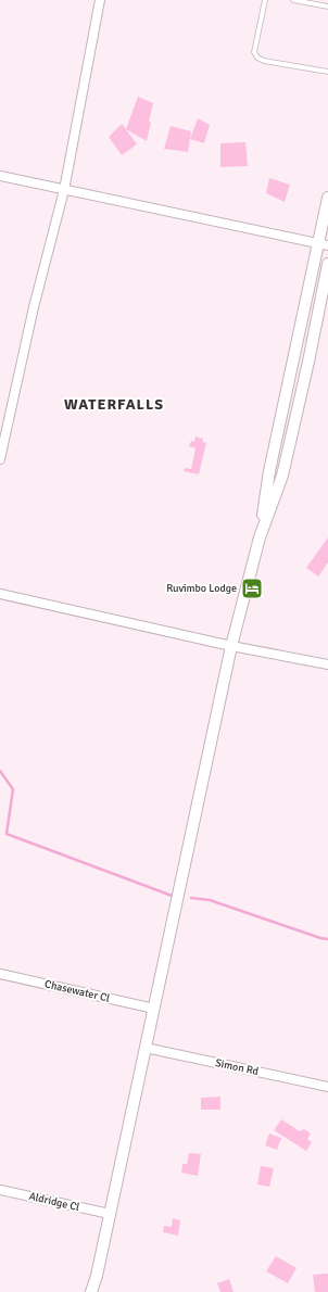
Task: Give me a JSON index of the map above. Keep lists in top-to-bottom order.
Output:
{
  "streets": {
    "street": ["Chasewater Cl", "Simon Rd", "Aldridge Cl"]
  },
  "districts": ["WATERFALLS"],
  "places": {
    "hotel": ["Ruvimbo Lodge"]
  }
}
